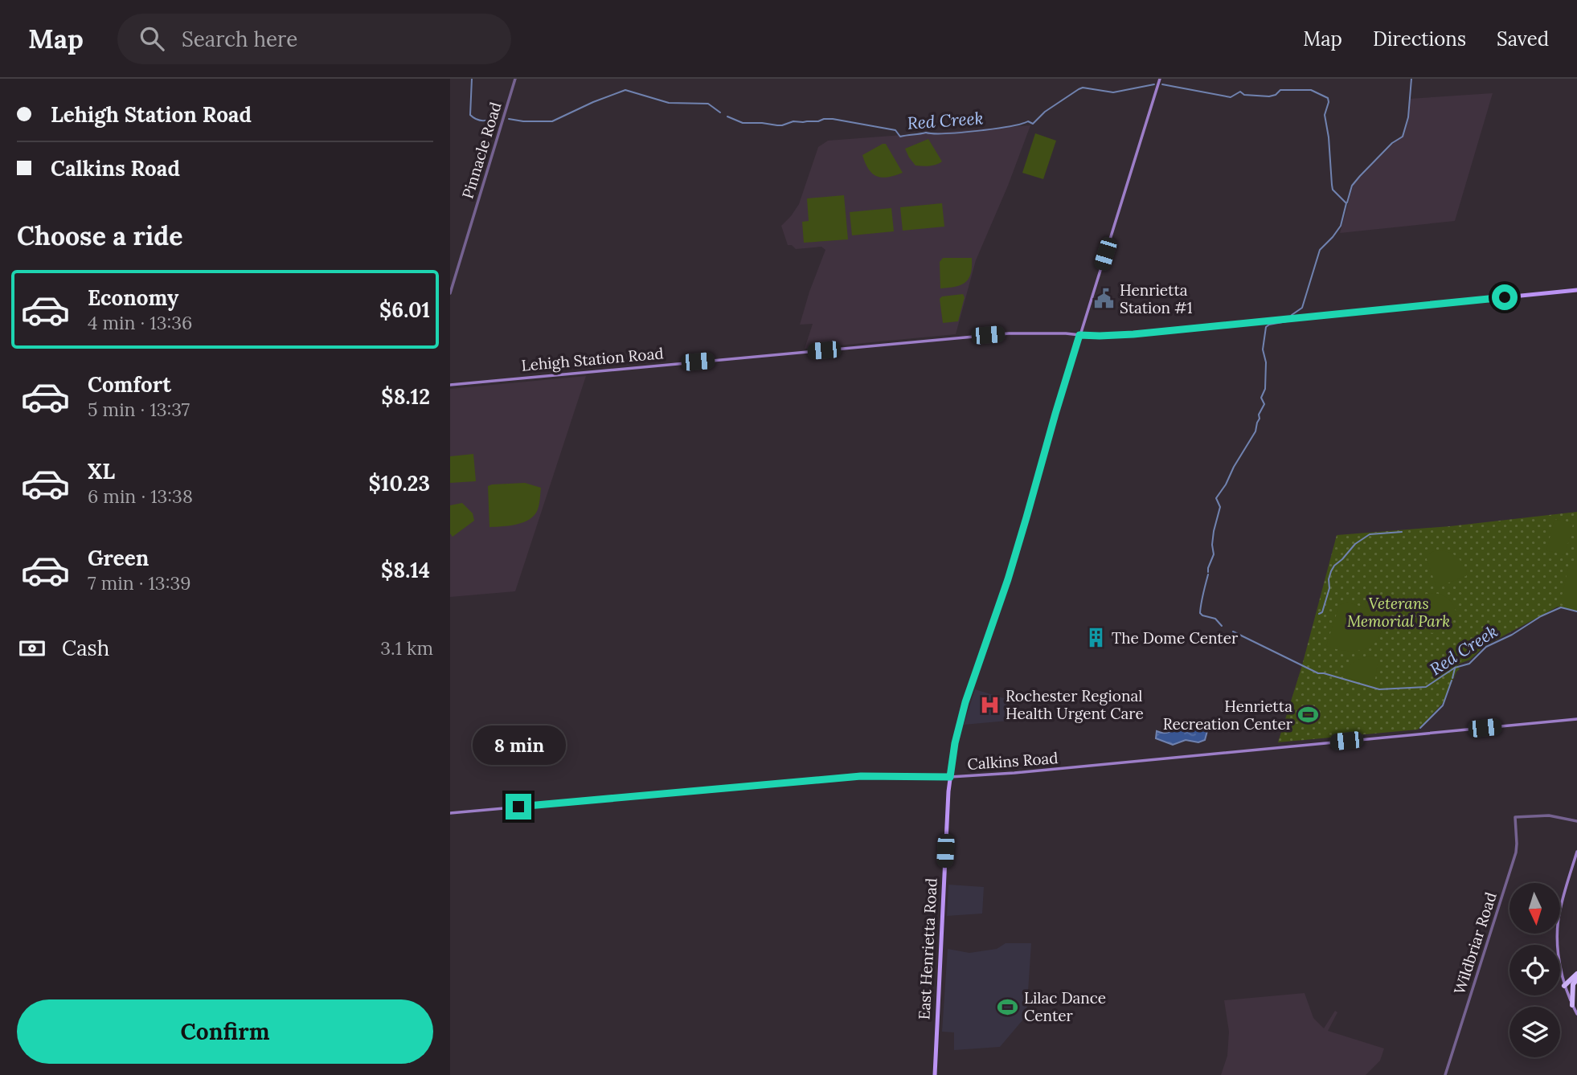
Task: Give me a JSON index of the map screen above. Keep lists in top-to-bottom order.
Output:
{
  "streets": {
    "main road": ["Lehigh Station Road", "Calkins Road", "East Henrietta Road"],
    "street": ["Pinnacle Road", "Wildbriar Road"]
  },
  "crossings": [
    ["Lehigh Station Road", "East Henrietta Road"],
    ["Calkins Road", "East Henrietta Road"]
  ],
  "water": ["Red Creek"],
  "parks": ["Veterans Memorial Park"],
  "places": {
    "public building": ["Henrietta Station #1"],
    "building": ["The Dome Center"],
    "hospital": ["Rochester Regional Health Urgent Care"],
    "sports": ["Henrietta Recreation Center", "Lilac Dance Center"]
  },
  "north": "bottom",
  "page": {
    "header": "Map",
    "search": "Search here",
    "nav": ["Map", "Directions", "Saved"],
    "banner": ["Lehigh Station Road", "Calkins Road"],
    "heading": "Choose a ride",
    "list": [
      {
        "name": "Economy",
        "note": "4 min · 13:36",
        "value": "$6.01"
      },
      {
        "name": "Comfort",
        "note": "5 min · 13:37",
        "value": "$8.12"
      },
      {
        "name": "XL",
        "note": "6 min · 13:38",
        "value": "$10.23"
      },
      {
        "name": "Green",
        "note": "7 min · 13:39",
        "value": "$8.14"
      }
    ],
    "pay": ["Cash", "3.1 km"],
    "bubble": "8 min",
    "buttons": "Confirm"
  }
}
